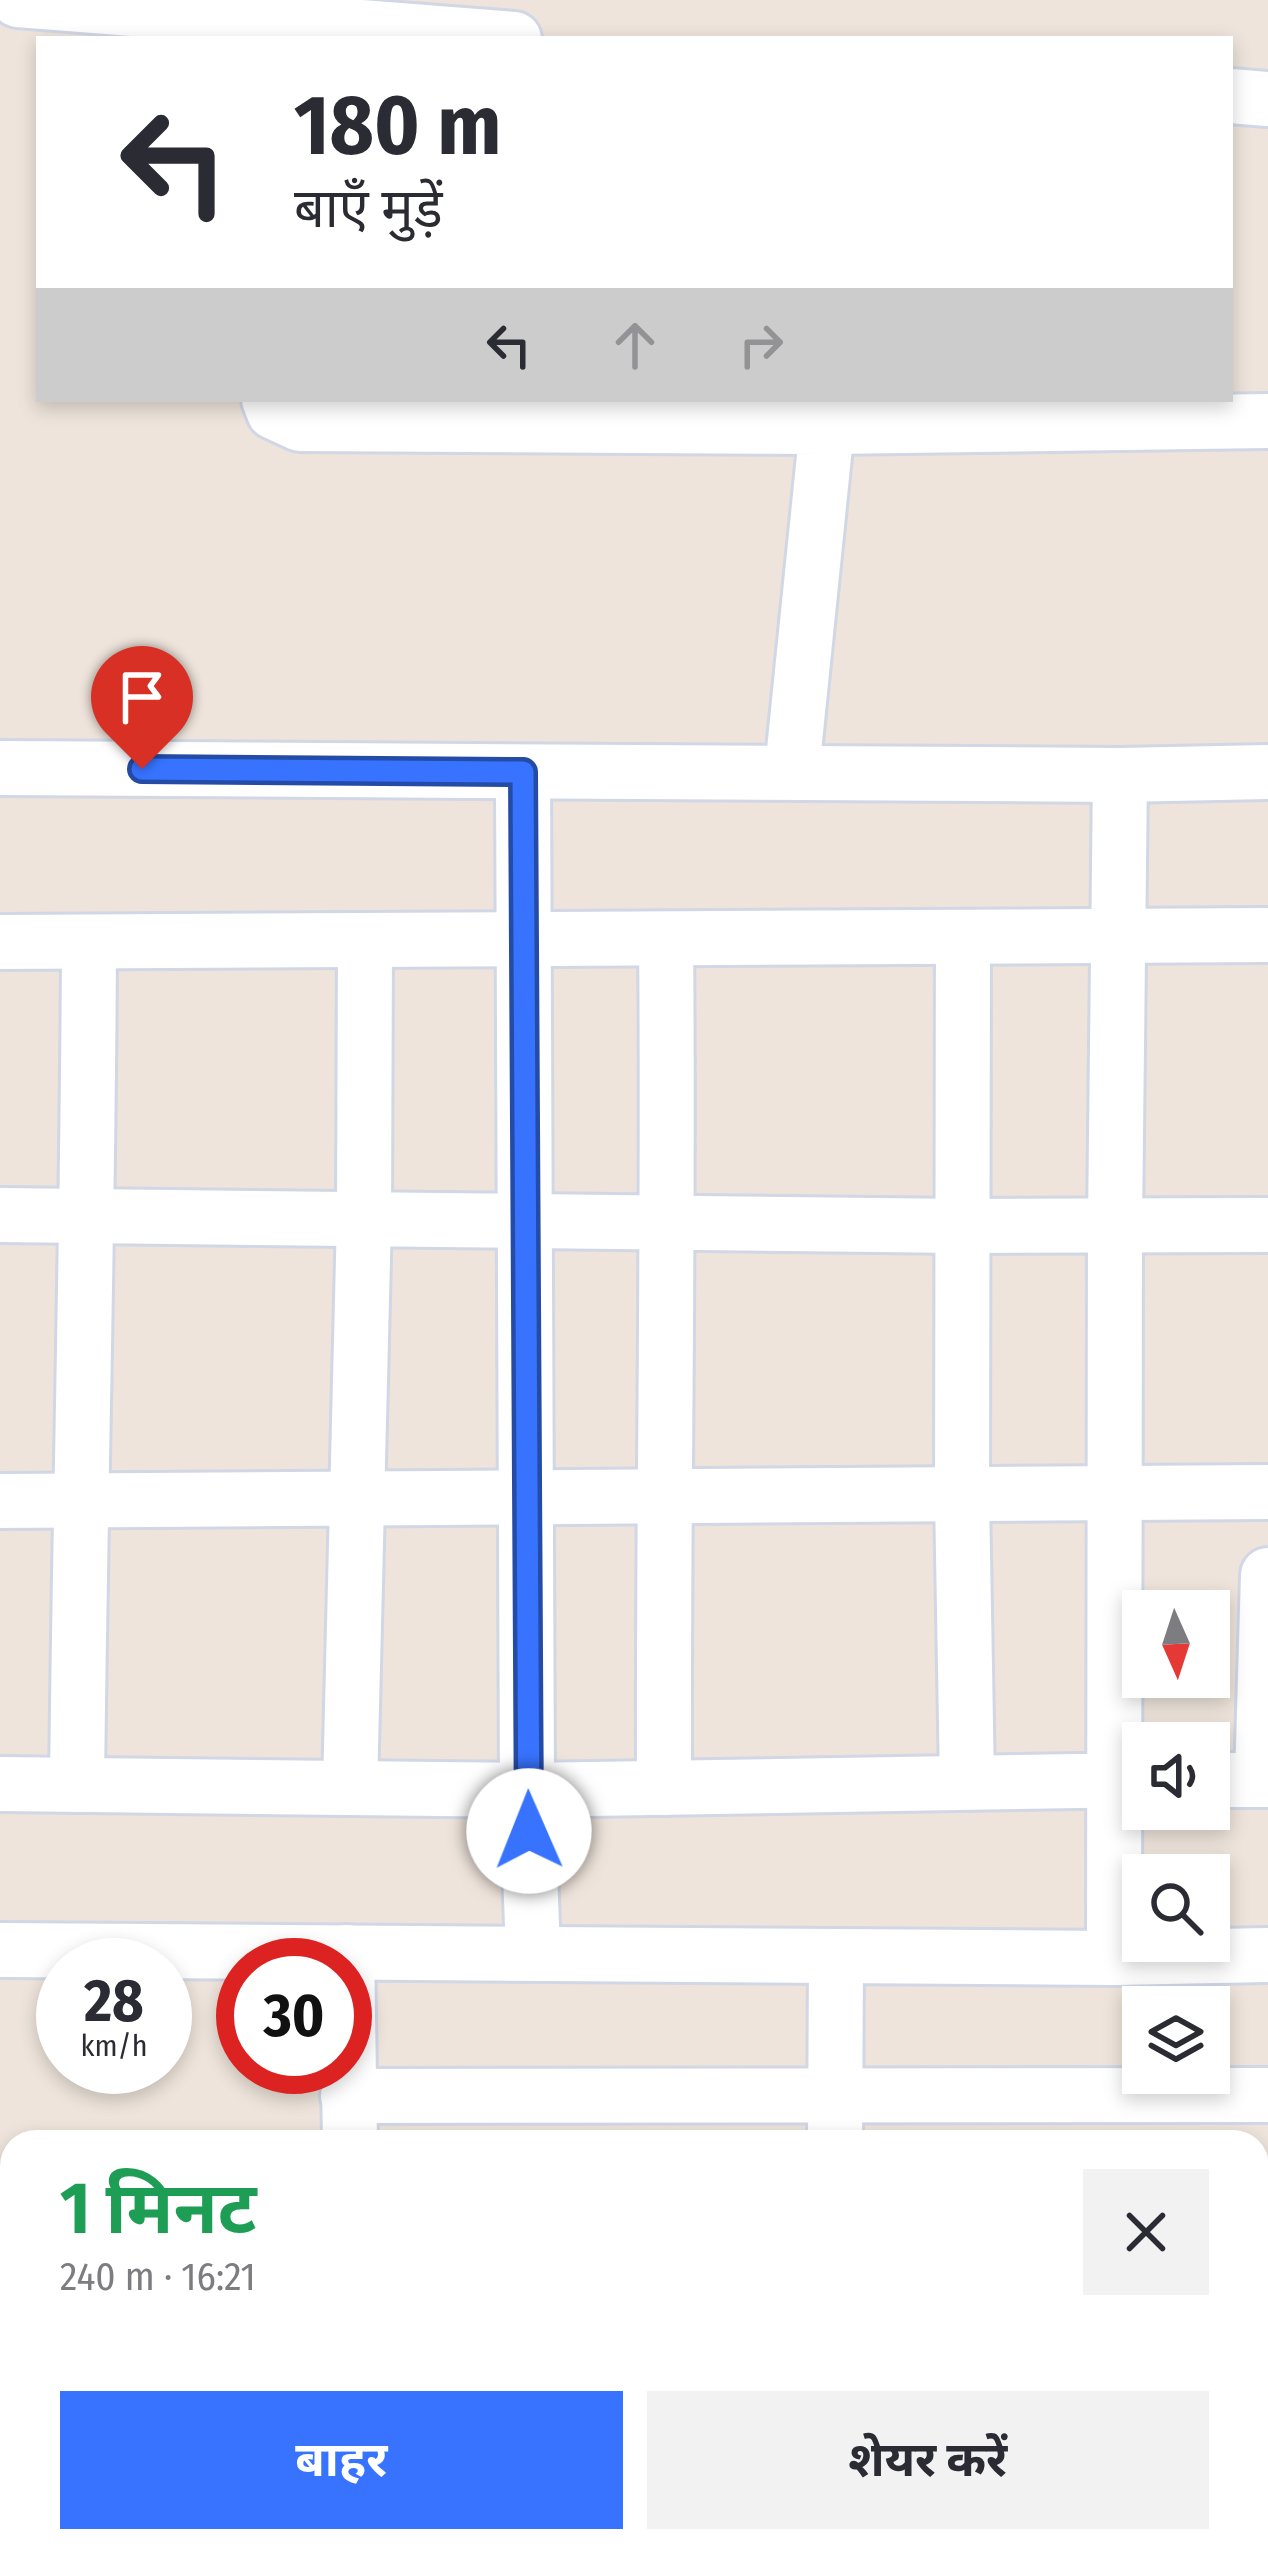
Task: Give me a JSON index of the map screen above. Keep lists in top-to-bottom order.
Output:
{
  "north": "bottom",
  "page": {
    "turn": ["180 m", "बाएँ मुड़ें"],
    "speed": "28 km/h",
    "limit": "30",
    "heading": ["1 मिनट", "240 m · 16:21"],
    "buttons": ["बाहर", "शेयर करें"]
  }
}
